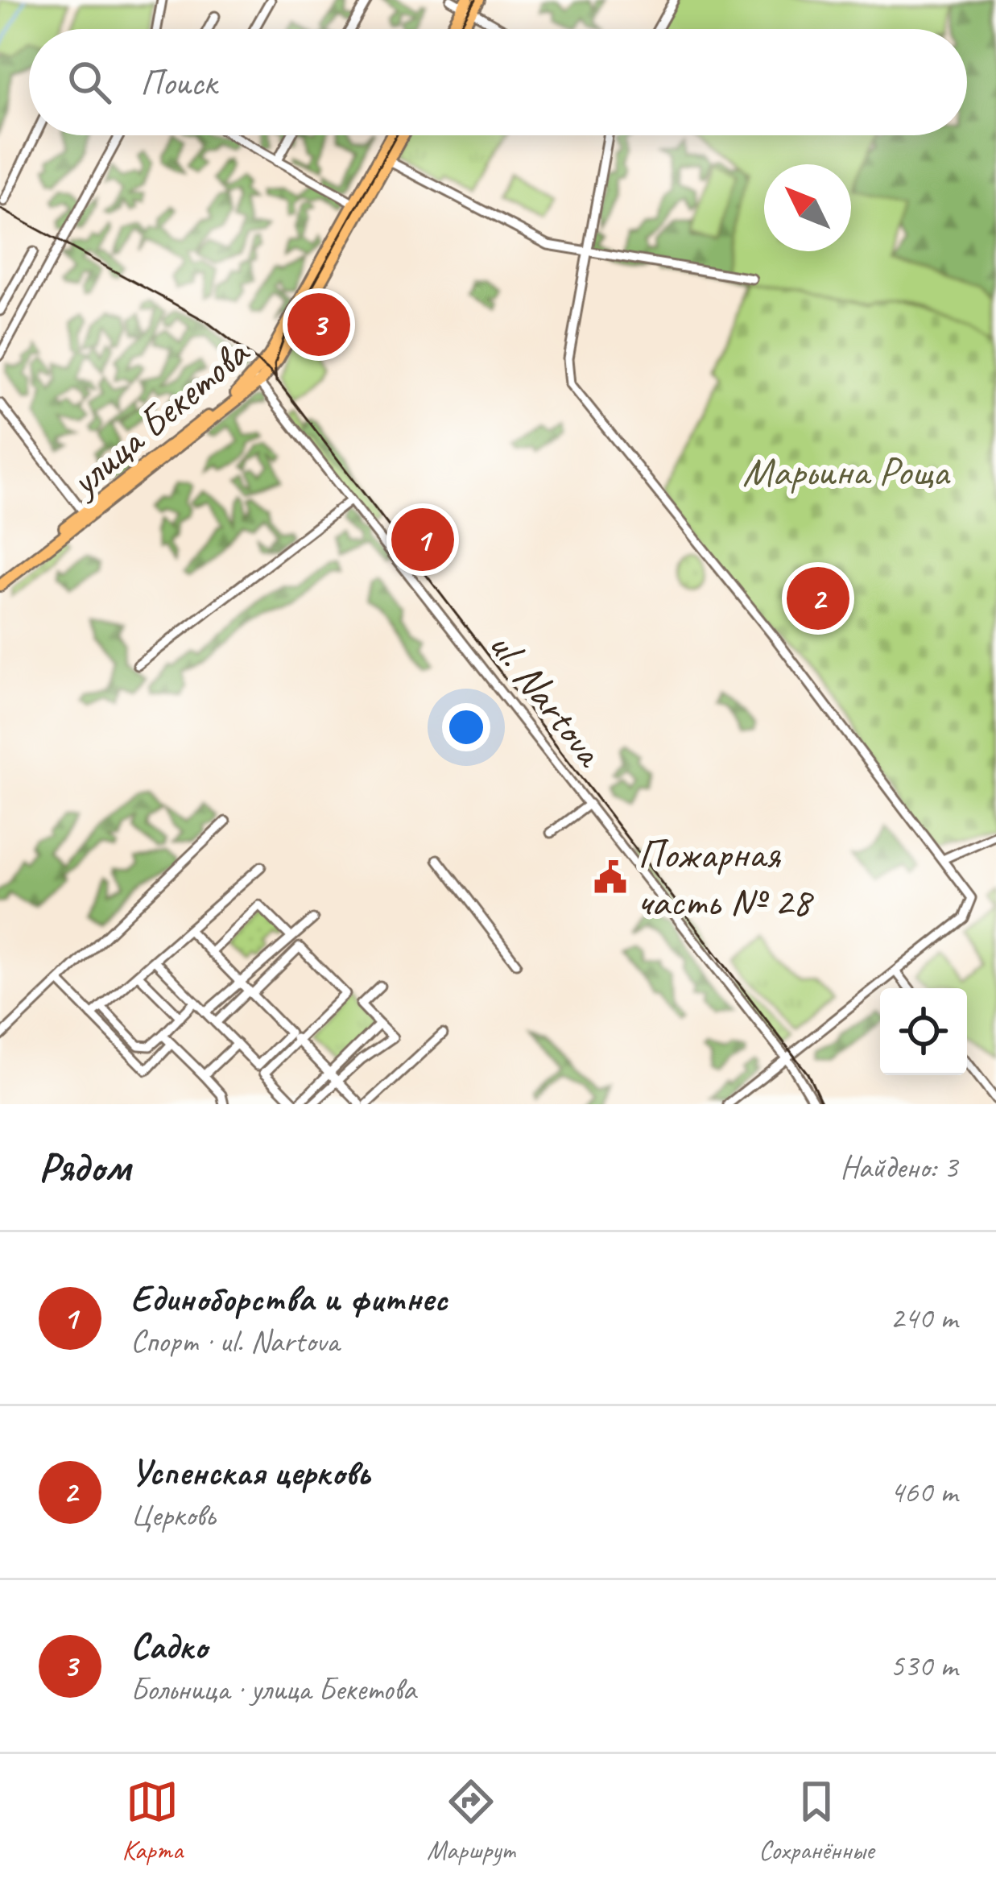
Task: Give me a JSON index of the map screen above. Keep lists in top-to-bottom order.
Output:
{
  "streets": {
    "main road": ["улица Бекетова"],
    "street": ["ul. Nartova"]
  },
  "crossings": [
    ["улица Бекетова", "ul. Nartova"]
  ],
  "parks": ["Марьина Роща"],
  "places": {
    "public building": ["Пожарная часть № 28"]
  },
  "north": "top left",
  "page": {
    "search": "Поиск",
    "pins": ["3", "1", "2"],
    "heading": ["Рядом", "Найдено: 3"],
    "list": [
      {
        "mark": "1",
        "name": "Единоборства и фитнес",
        "note": "Спорт · ul. Nartova",
        "value": "240 m"
      },
      {
        "mark": "2",
        "name": "Успенская церковь",
        "note": "Церковь",
        "value": "460 m"
      },
      {
        "mark": "3",
        "name": "Садко",
        "note": "Больница · улица Бекетова",
        "value": "530 m"
      }
    ],
    "nav": ["Карта", "Маршрут", "Сохранённые"]
  }
}
